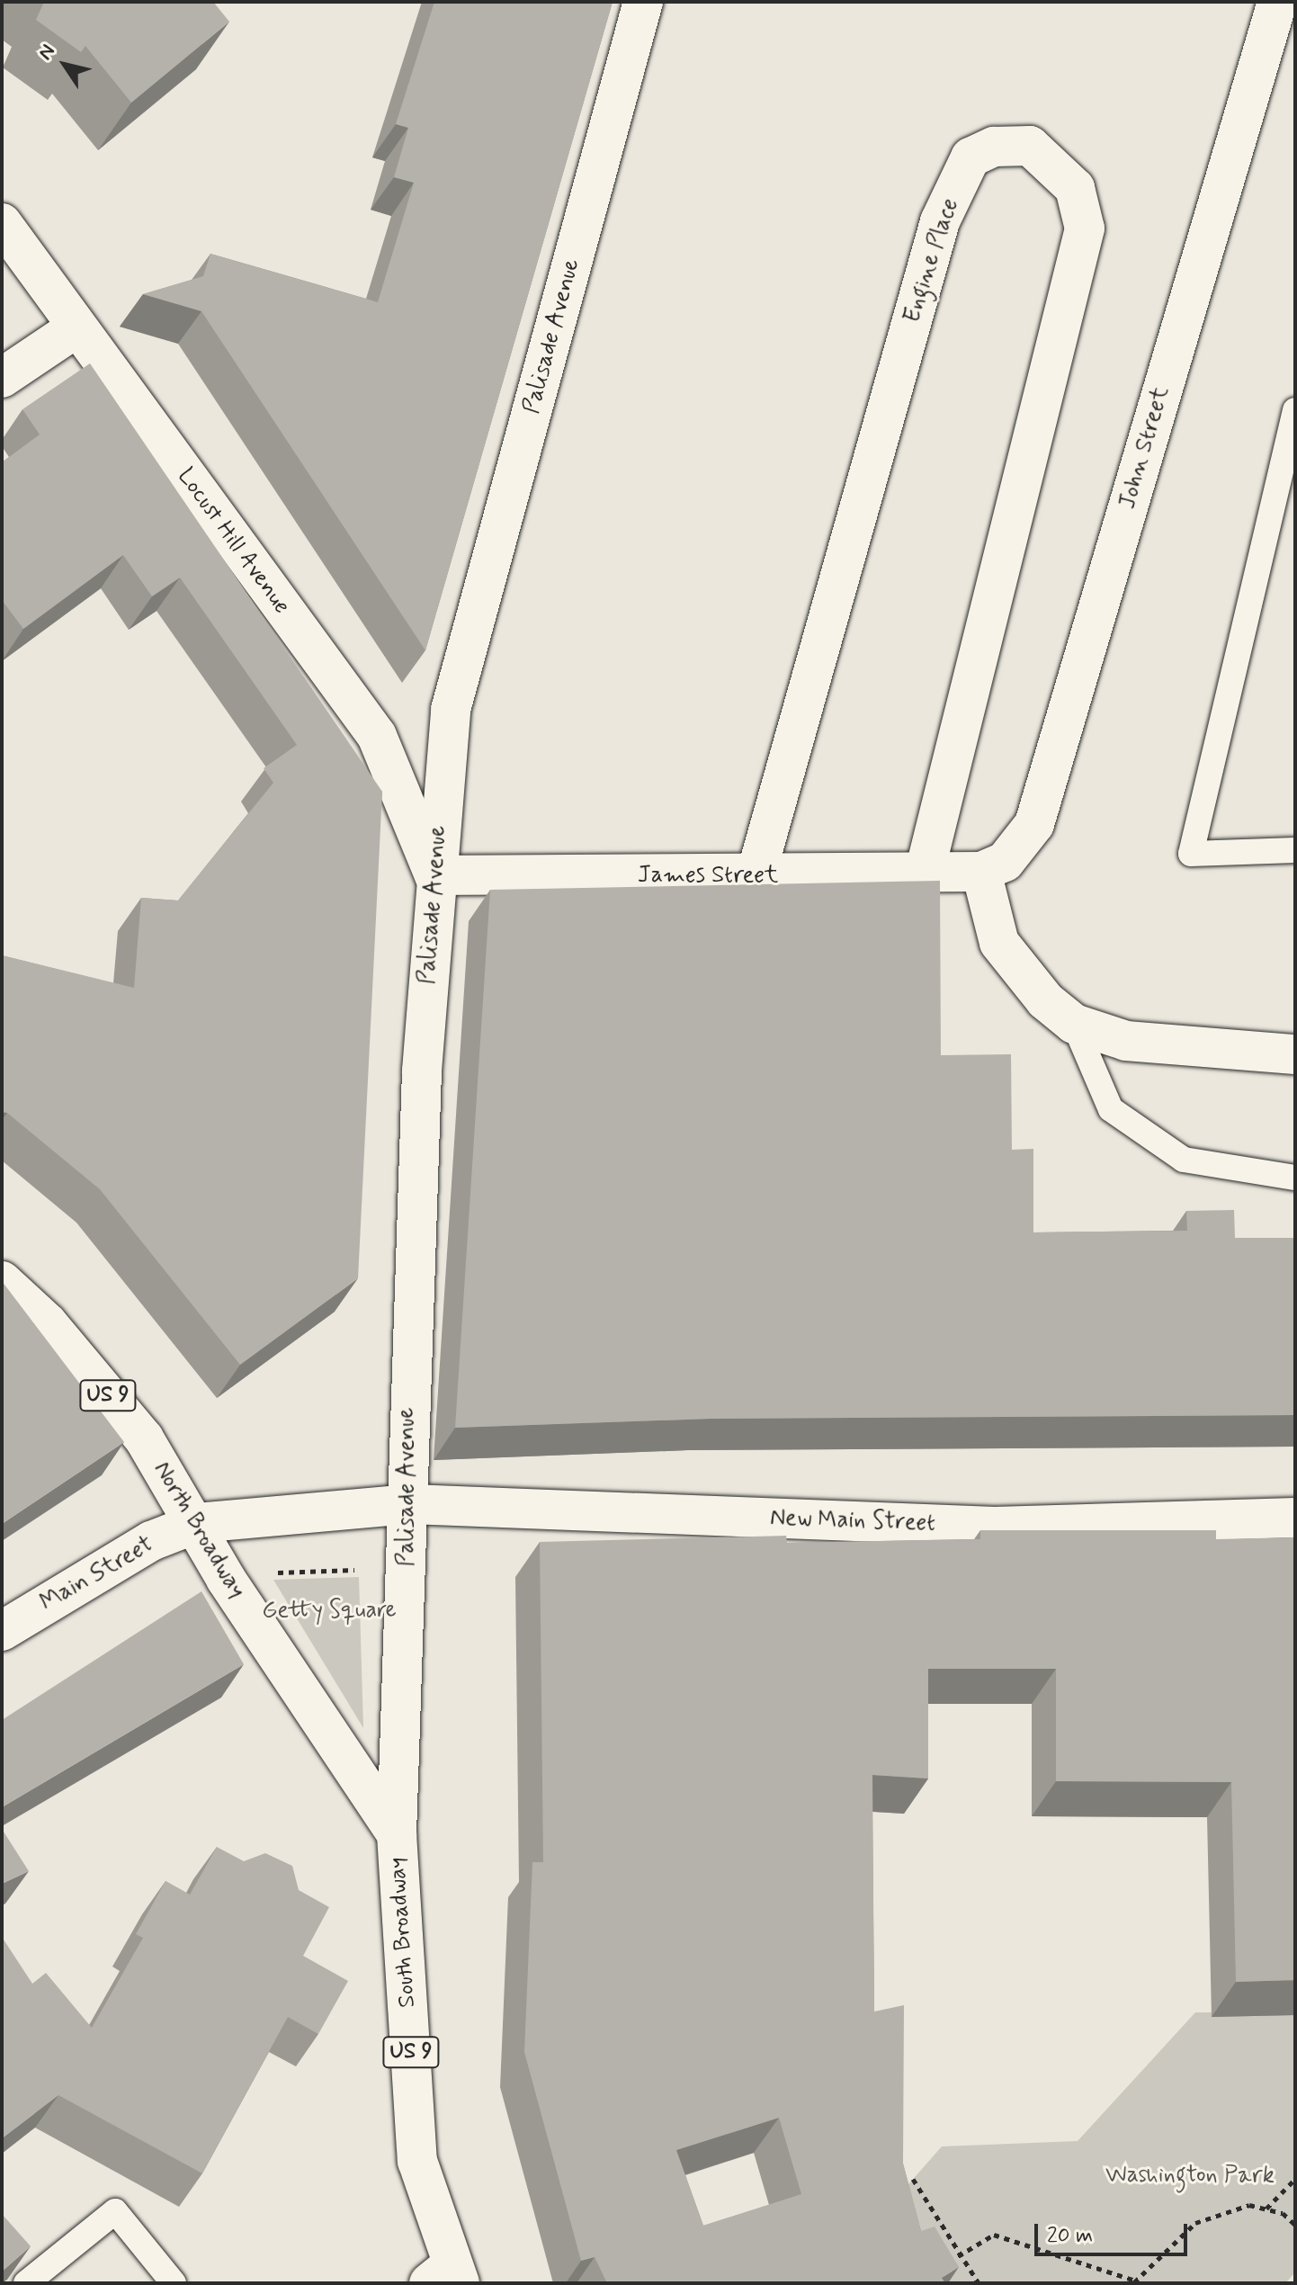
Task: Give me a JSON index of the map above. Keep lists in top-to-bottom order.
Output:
{
  "streets": {
    "street": [
      "Engine Place",
      "Palisade Avenue",
      "John Street",
      "Locust Hill Avenue",
      "James Street",
      "US 9",
      "New Main Street",
      "North Broadway",
      "Main Street",
      "South Broadway"
    ]
  },
  "crossings": [
    ["Engine Place", "James Street"],
    ["Palisade Avenue", "Locust Hill Avenue"],
    ["Palisade Avenue", "James Street"],
    ["Palisade Avenue", "New Main Street"],
    ["Palisade Avenue", "North Broadway"],
    ["Palisade Avenue", "Main Street"],
    ["Palisade Avenue", "South Broadway"],
    ["John Street", "James Street"],
    ["Locust Hill Avenue", "James Street"],
    ["New Main Street", "Main Street"],
    ["North Broadway", "Main Street"],
    ["North Broadway", "South Broadway"]
  ],
  "parks": ["Getty Square", "Washington Park"],
  "scale_bar": "20 m",
  "north": "top left"
}
